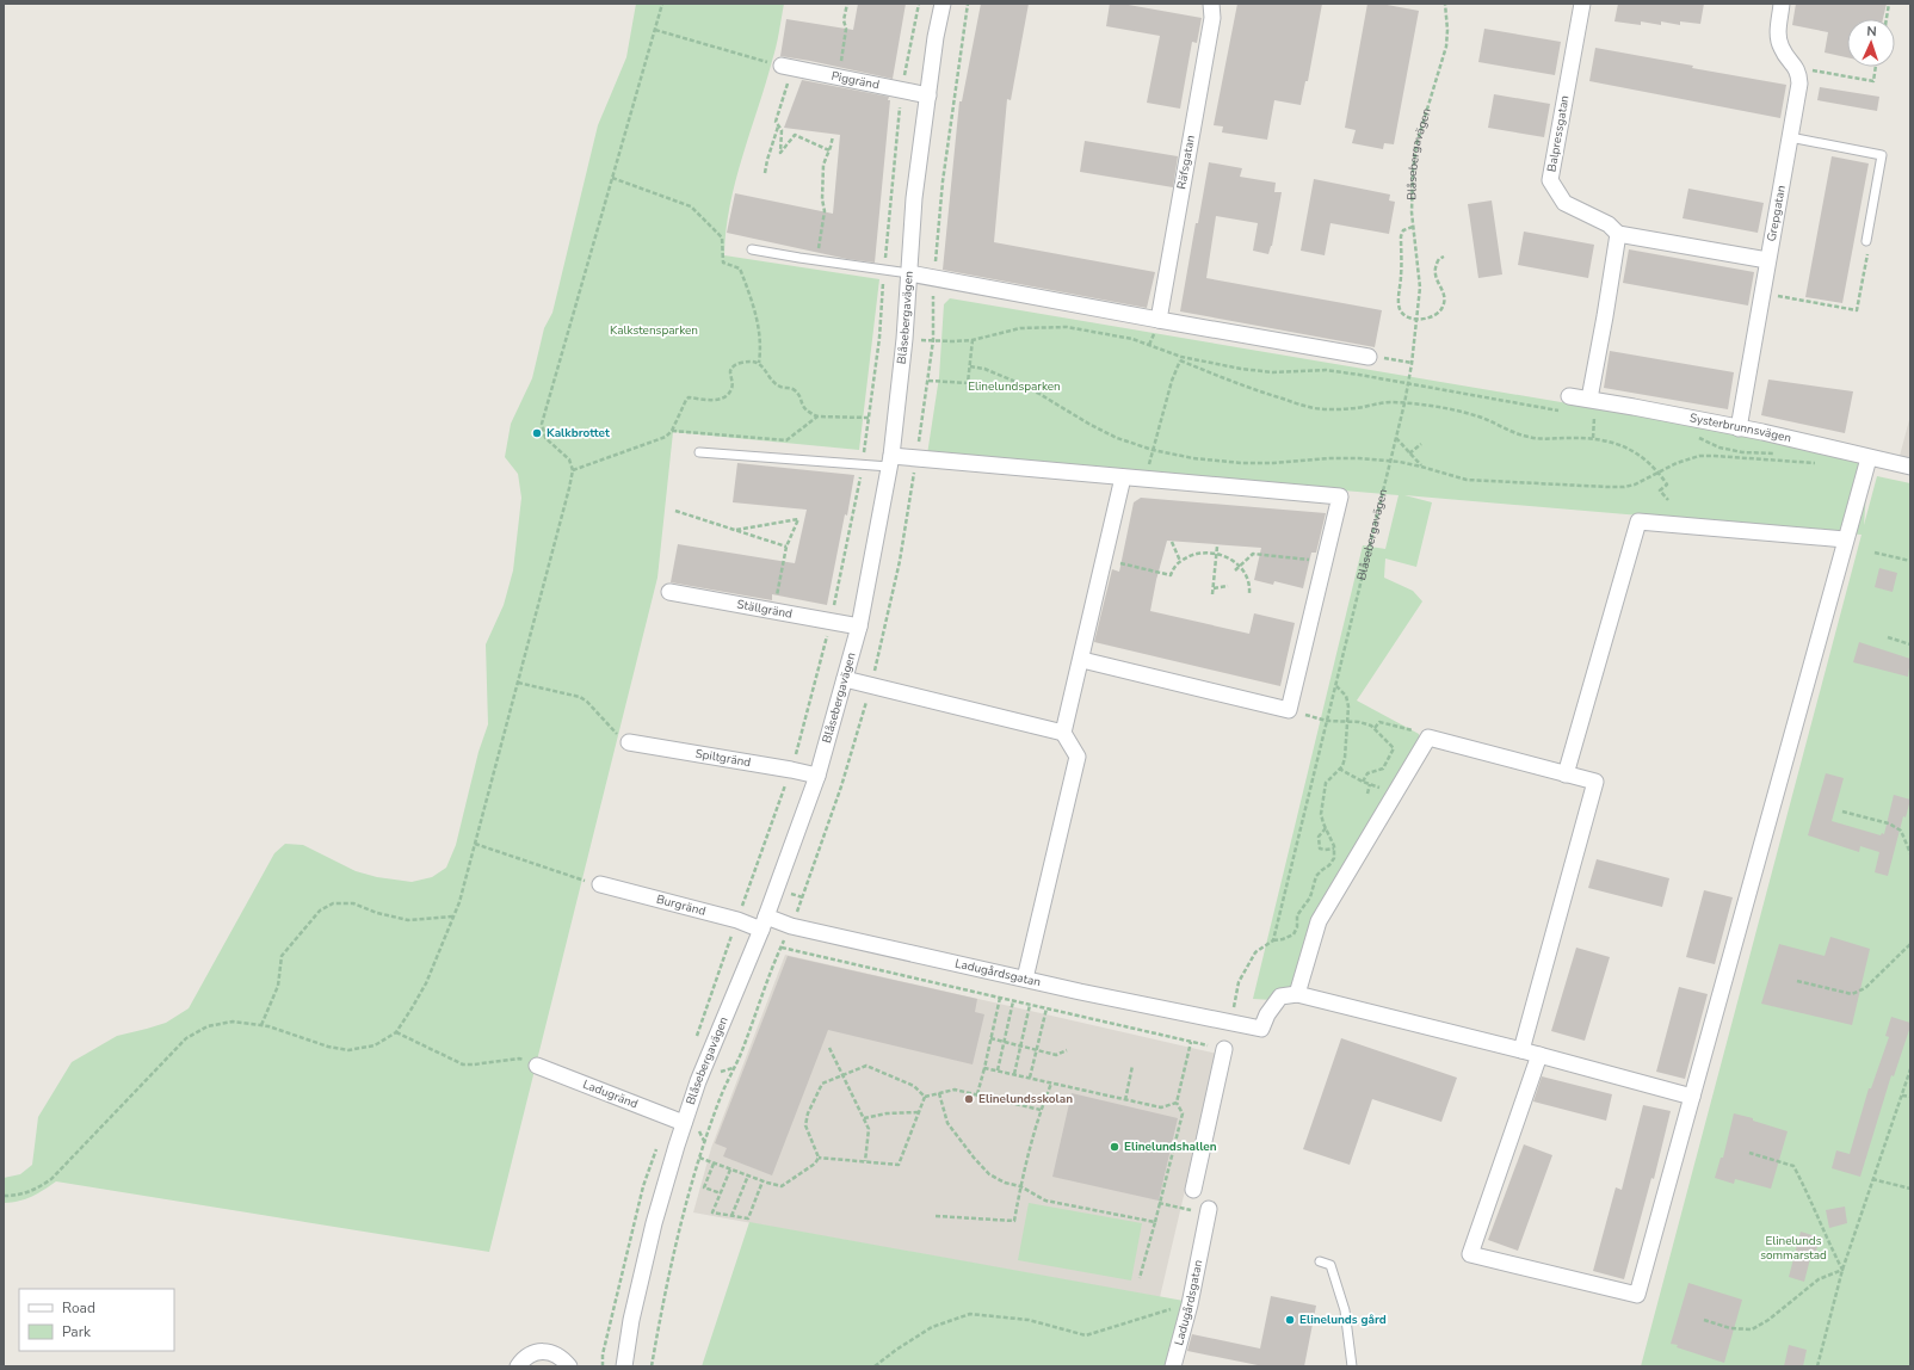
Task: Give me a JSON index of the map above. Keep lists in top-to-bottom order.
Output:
{
  "streets": {
    "street": [
      "Piggränd",
      "Balpressgatan",
      "Blåsebergavägen",
      "Räfsgatan",
      "Grepgatan",
      "Systerbrunnsvägen",
      "Ställgränd",
      "Spiltgränd",
      "Burgränd",
      "Ladugårdsgatan",
      "Ladugränd"
    ]
  },
  "crossings": [
    ["Piggränd", "Blåsebergavägen"],
    ["Blåsebergavägen", "Ställgränd"],
    ["Blåsebergavägen", "Spiltgränd"],
    ["Blåsebergavägen", "Burgränd"],
    ["Blåsebergavägen", "Ladugårdsgatan"],
    ["Blåsebergavägen", "Ladugränd"],
    ["Grepgatan", "Systerbrunnsvägen"],
    ["Burgränd", "Ladugårdsgatan"]
  ],
  "parks": ["Kalkstensparken", "Elinelundsparken", "Elinelunds sommarstad"],
  "places": [
    "Kalkbrottet",
    "Elinelundsskolan",
    "Elinelundshallen",
    "Elinelunds gård"
  ],
  "legend": ["Road", "Park"],
  "north": "top"
}
